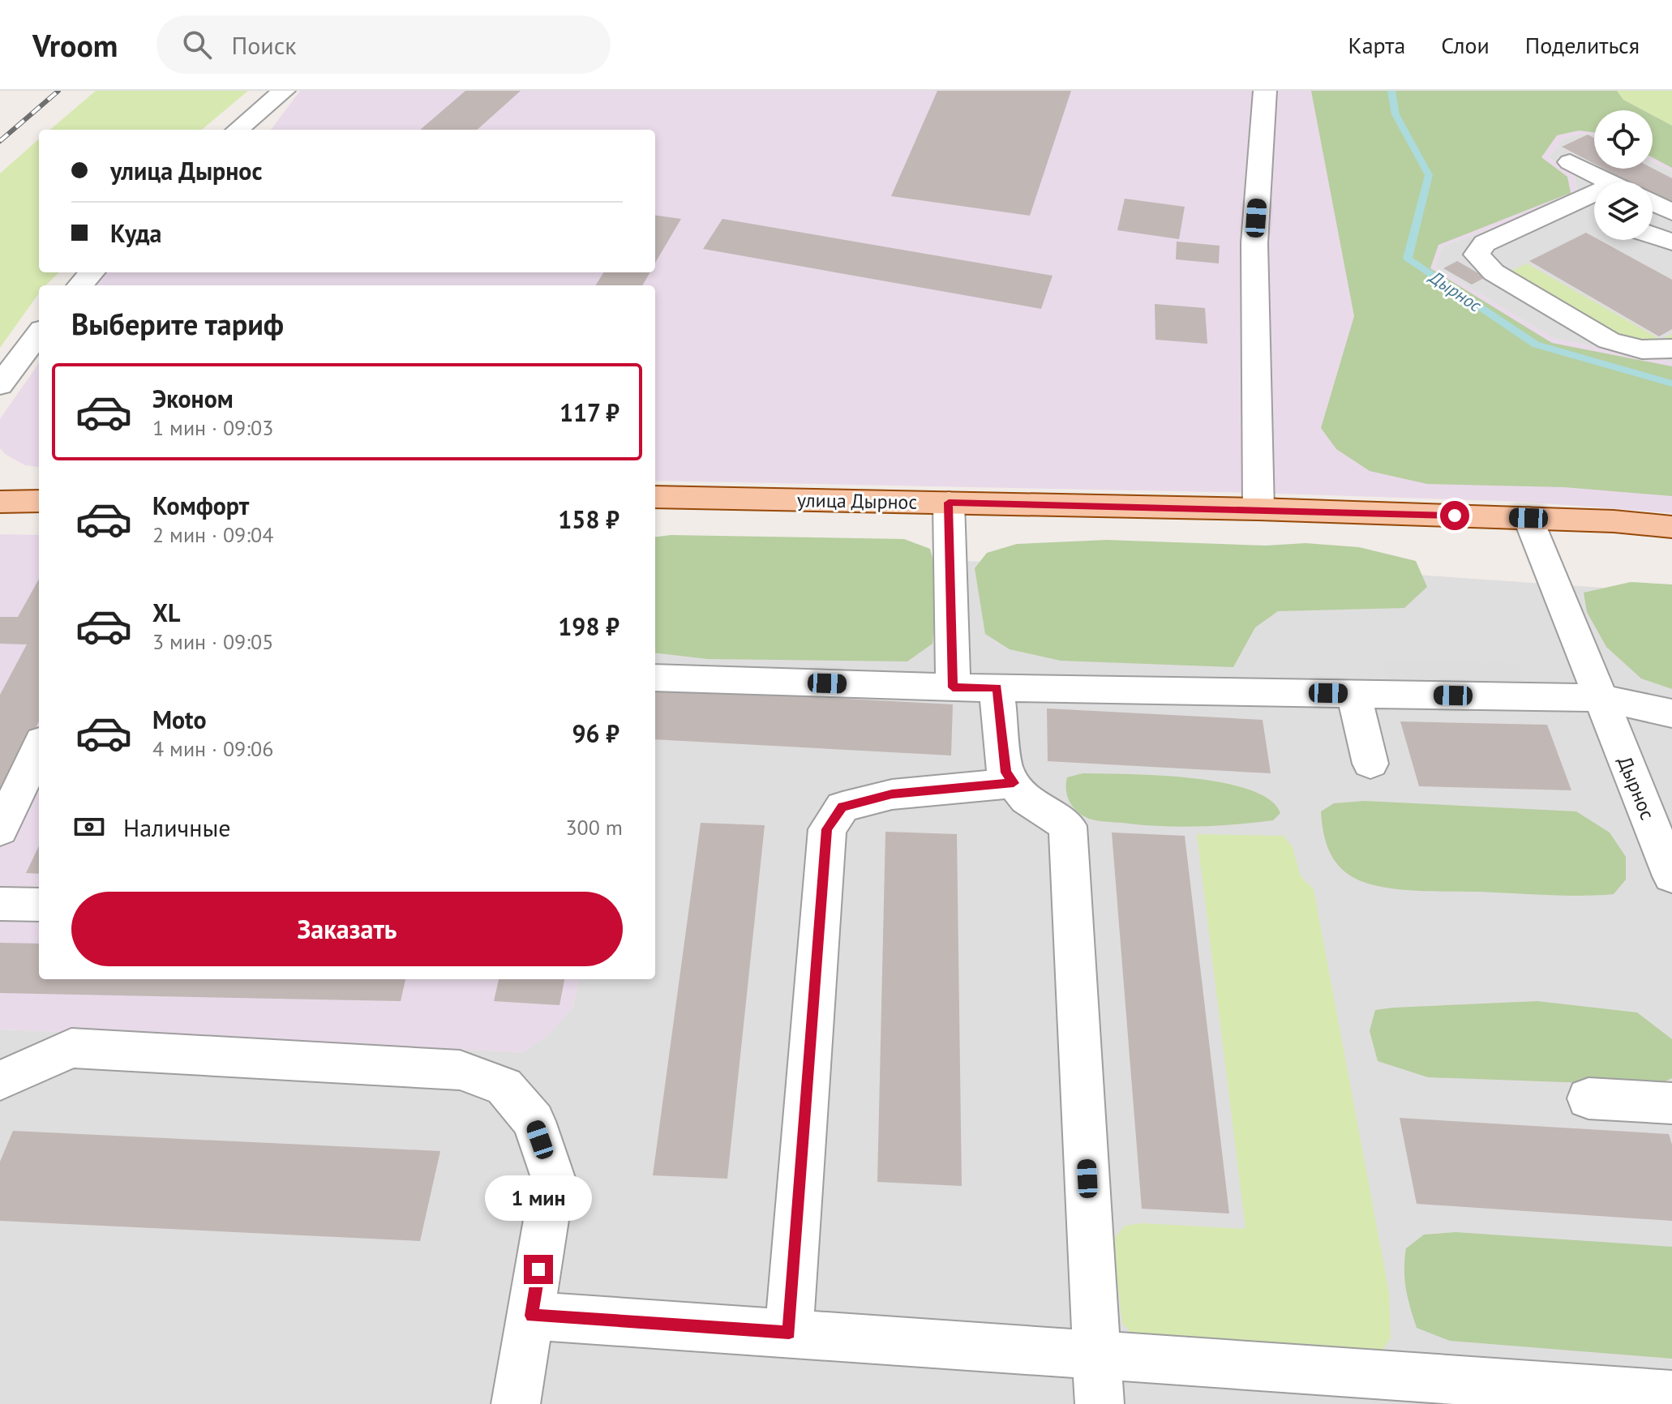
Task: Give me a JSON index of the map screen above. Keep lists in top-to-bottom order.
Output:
{
  "streets": {
    "main road": ["улица Дырнос"],
    "street": ["Дырнос"]
  },
  "crossings": [
    ["улица Дырнос", "Дырнос"]
  ],
  "water": ["Дырнос"],
  "page": {
    "header": "Vroom",
    "search": "Поиск",
    "nav": ["Карта", "Слои", "Поделиться"],
    "banner": ["улица Дырнос", "Куда"],
    "heading": "Выберите тариф",
    "list": [
      {
        "name": "Эконом",
        "note": "1 мин · 09:03",
        "value": "117 ₽"
      },
      {
        "name": "Комфорт",
        "note": "2 мин · 09:04",
        "value": "158 ₽"
      },
      {
        "name": "XL",
        "note": "3 мин · 09:05",
        "value": "198 ₽"
      },
      {
        "name": "Moto",
        "note": "4 мин · 09:06",
        "value": "96 ₽"
      }
    ],
    "pay": ["Наличные", "300 m"],
    "buttons": "Заказать",
    "bubble": "1 мин"
  }
}
